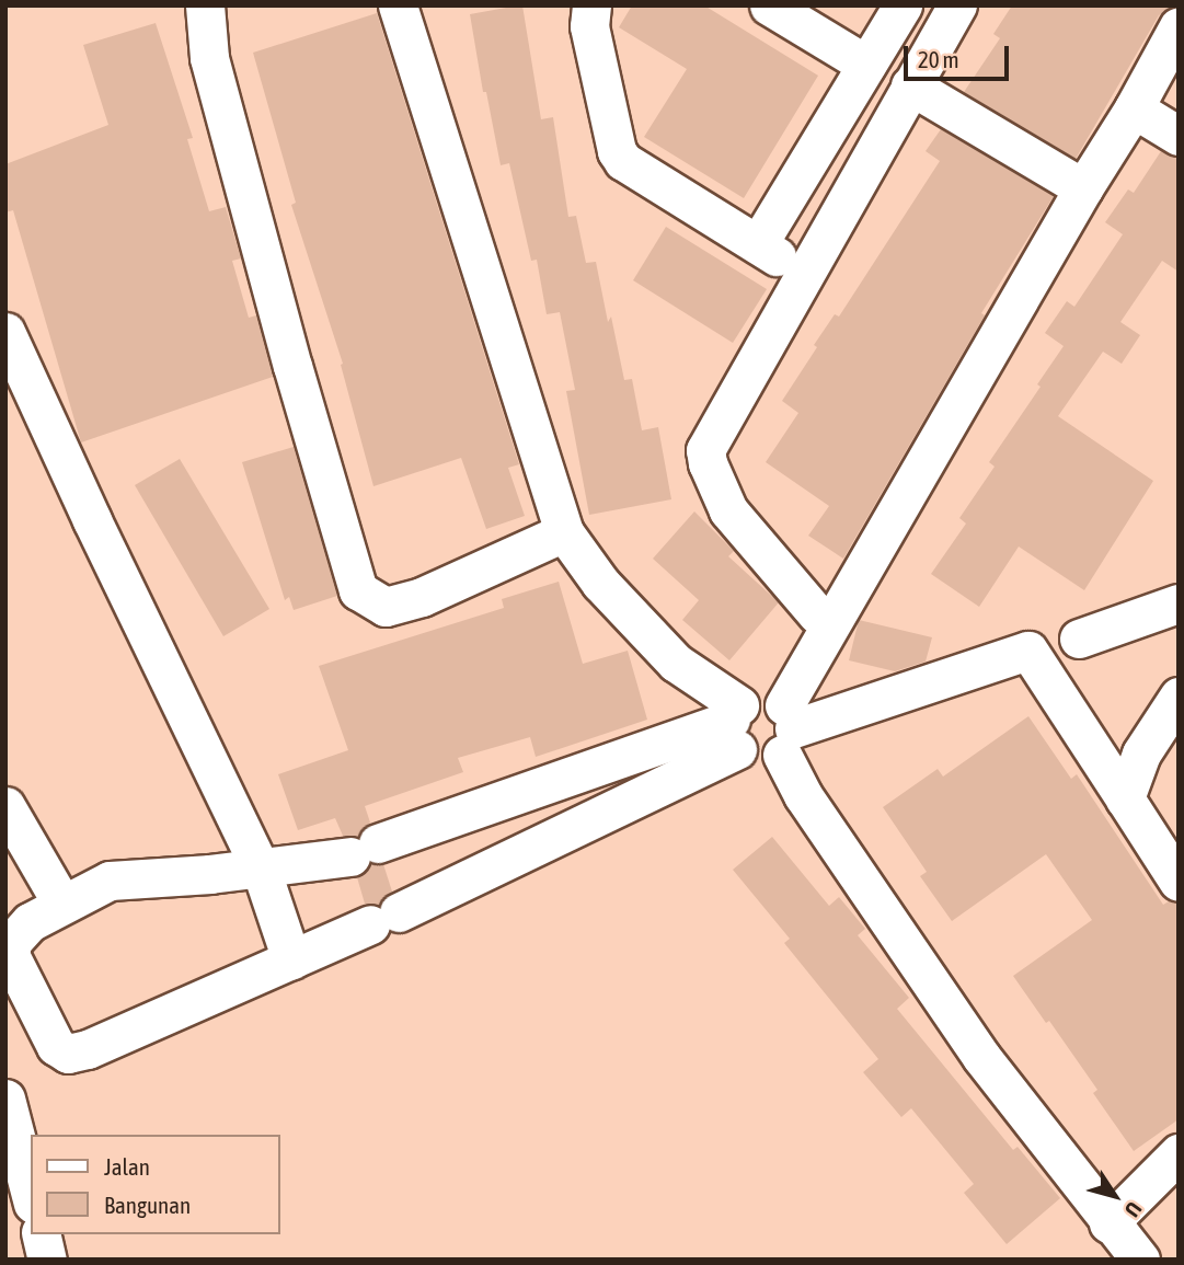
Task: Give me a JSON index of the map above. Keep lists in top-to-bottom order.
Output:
{
  "legend": ["Jalan", "Bangunan"],
  "scale_bar": "20 m",
  "north": "bottom right"
}
